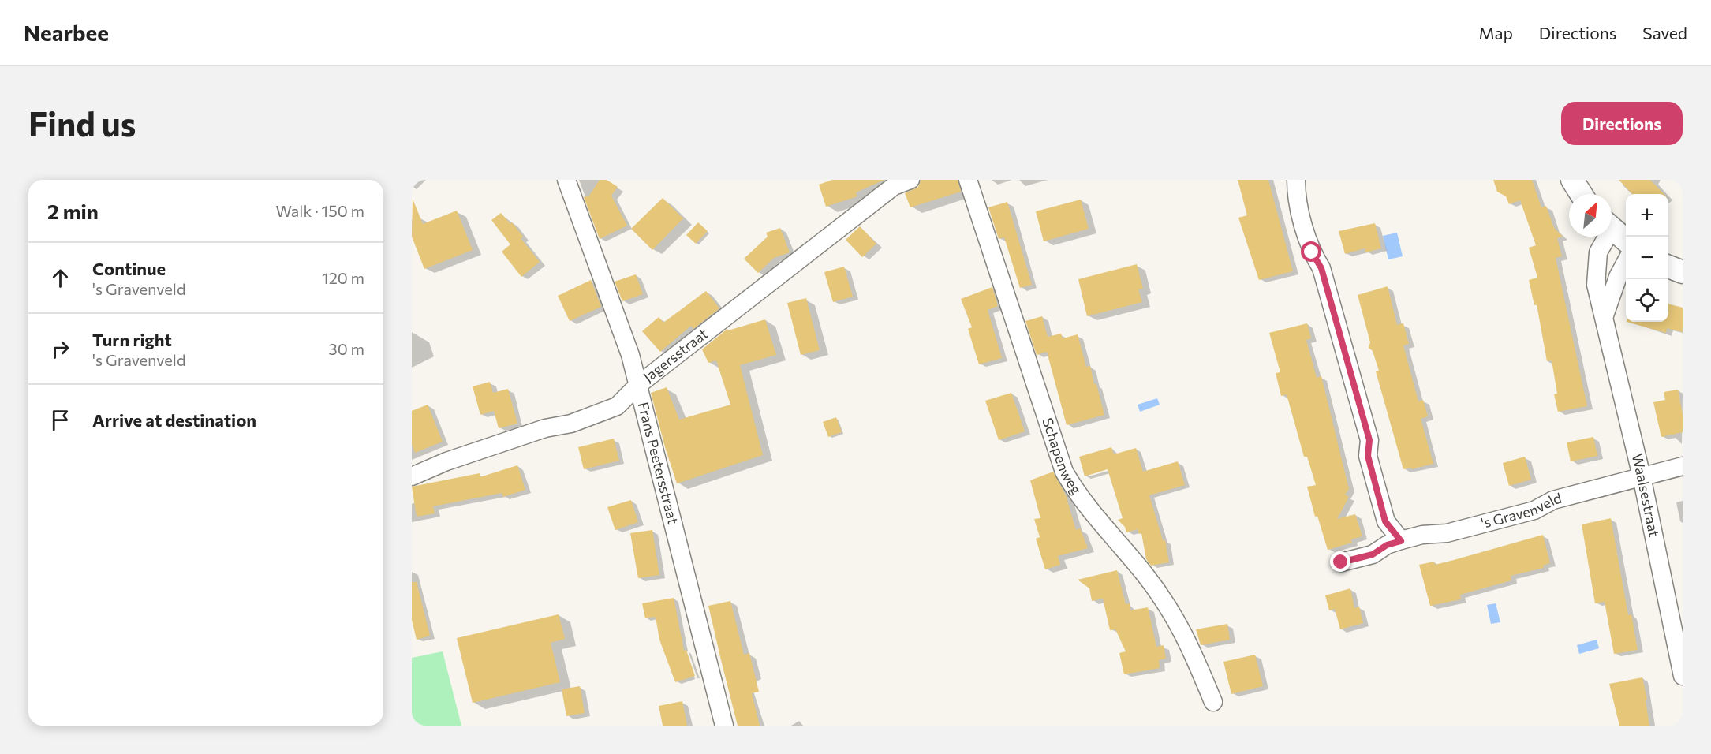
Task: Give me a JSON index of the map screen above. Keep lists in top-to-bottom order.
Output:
{
  "streets": {
    "street": [
      "Jagersstraat",
      "Schapenweg",
      "Frans Peetersstraat",
      "Waalsestraat",
      "'s Gravenveld"
    ]
  },
  "crossings": [
    ["Jagersstraat", "Frans Peetersstraat"],
    ["Waalsestraat", "'s Gravenveld"]
  ],
  "north": "top right",
  "page": {
    "header": "Nearbee",
    "nav": ["Map", "Directions", "Saved"],
    "buttons": "Directions",
    "title": "Find us",
    "heading": ["2 min", "Walk · 150 m"],
    "map_buttons": ["+", "−"],
    "list": [
      ["Continue", "'s Gravenveld", "120 m"],
      ["Turn right", "'s Gravenveld", "30 m"],
      "Arrive at destination"
    ]
  }
}
